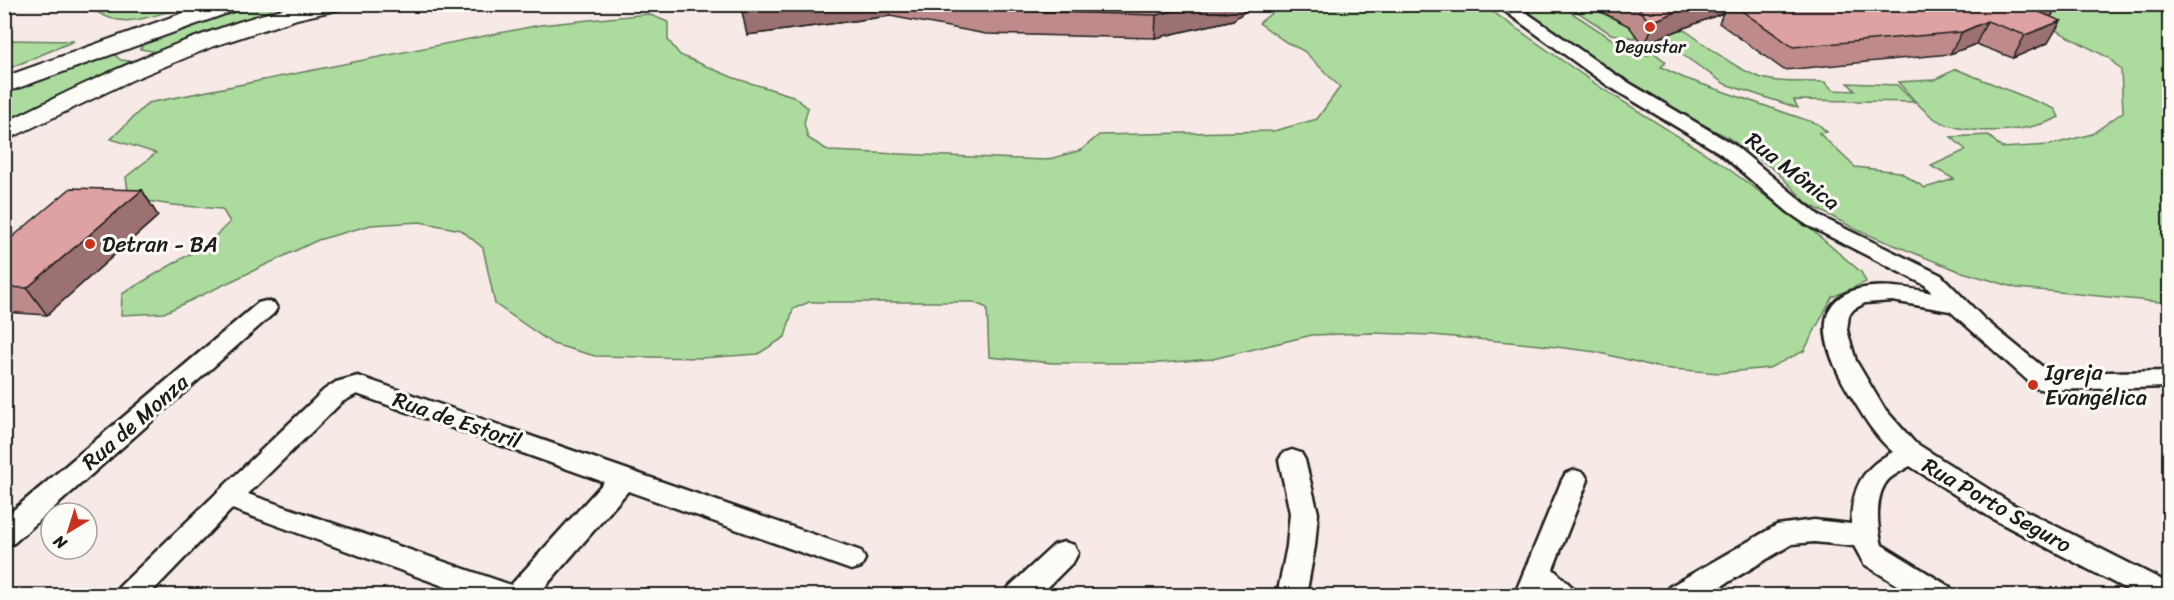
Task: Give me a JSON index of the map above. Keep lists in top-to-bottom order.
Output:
{
  "streets": {
    "street": [
      "Rua Mônica",
      "Rua de Estoril",
      "Rua de Monza",
      "Rua Porto Seguro"
    ]
  },
  "crossings": [
    ["Rua Mônica", "Rua Porto Seguro"]
  ],
  "places": ["Degustar", "Detran - BA", "Igreja Evangélica"],
  "north": "bottom left"
}
